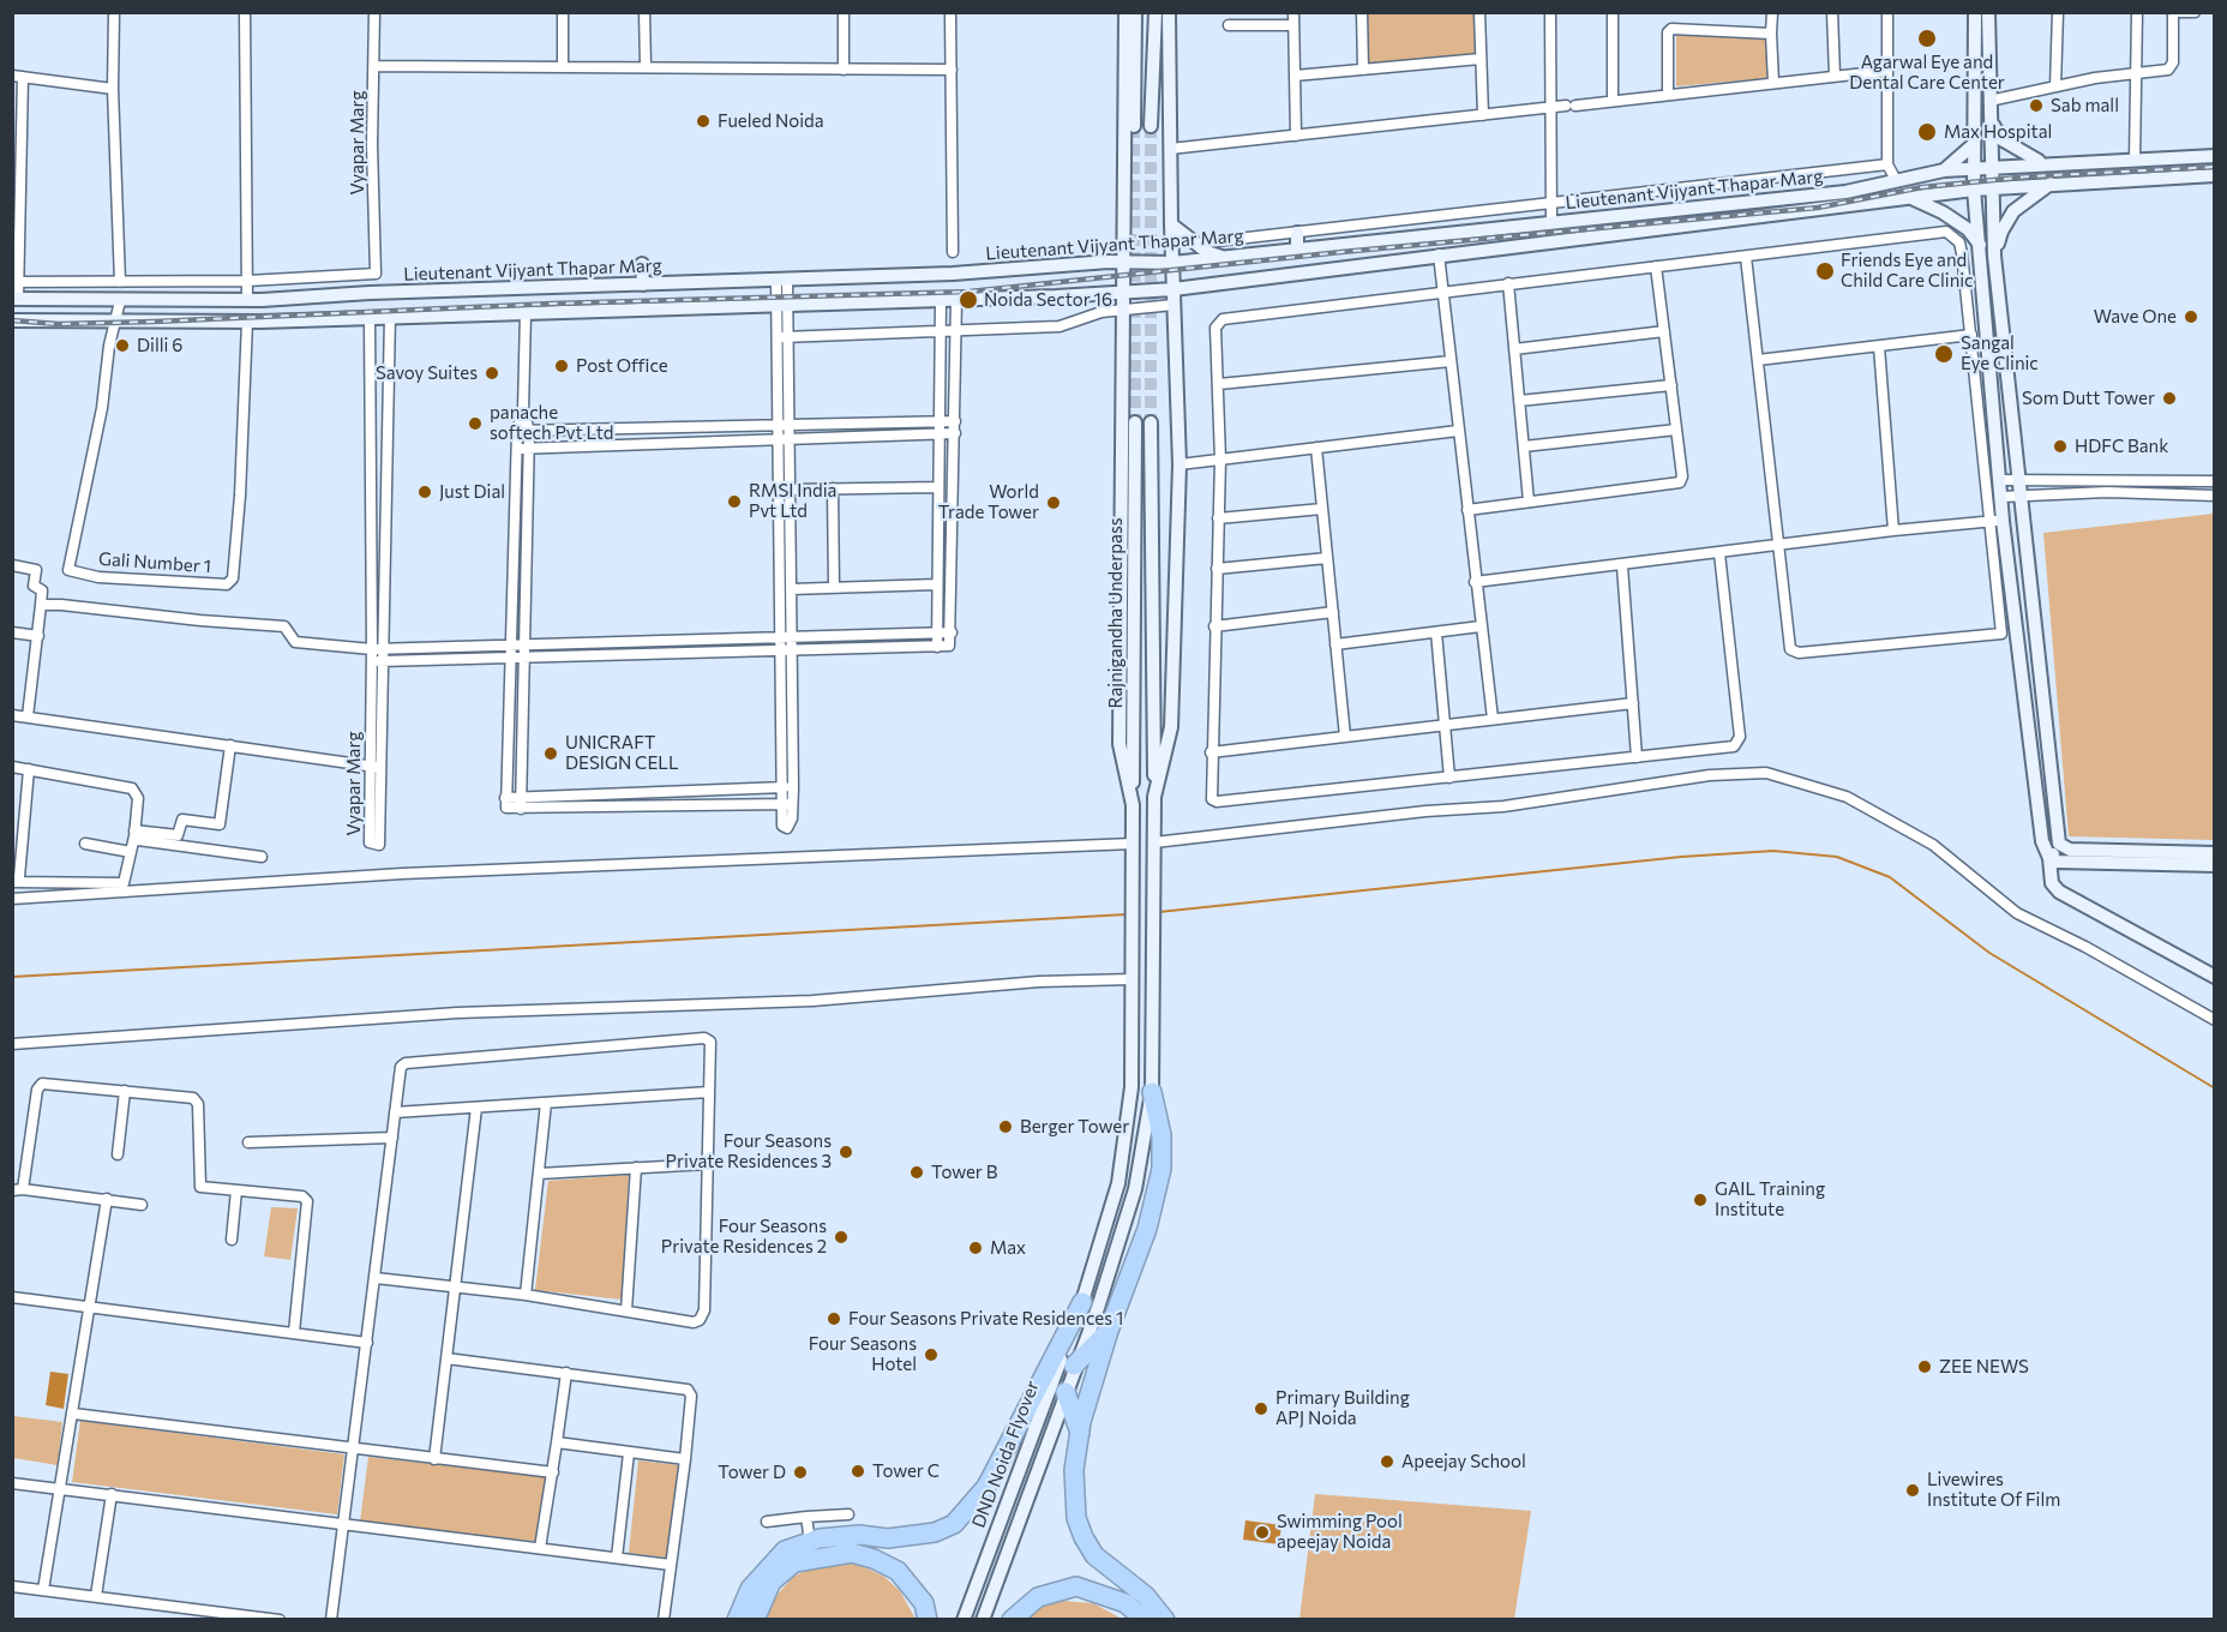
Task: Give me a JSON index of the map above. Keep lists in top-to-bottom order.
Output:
{
  "streets": {
    "main road": ["Lieutenant Vijyant Thapar Marg", "Rajnigandha Underpass", "DND Noida Flyover"],
    "street": ["Vyapar Marg", "Gali Number 1"]
  },
  "crossings": [
    ["Vyapar Marg", "Lieutenant Vijyant Thapar Marg"],
    ["Lieutenant Vijyant Thapar Marg", "Gali Number 1"],
    ["Rajnigandha Underpass", "DND Noida Flyover"]
  ],
  "places": [
    "Agarwal Eye and Dental Care Center",
    "Sab mall",
    "Fueled Noida",
    "Max Hospital",
    "Friends Eye and Child Care Clinic",
    "Noida Sector 16",
    "Wave One",
    "Dilli 6",
    "Sangal Eye Clinic",
    "Post Office",
    "Savoy Suites",
    "Som Dutt Tower",
    "panache softech Pvt Ltd",
    "HDFC Bank",
    "Just Dial",
    "RMSI India Pvt Ltd",
    "World Trade Tower",
    "UNICRAFT DESIGN CELL",
    "Berger Tower",
    "Four Seasons Private Residences 3",
    "Tower B",
    "GAIL Training Institute",
    "Four Seasons Private Residences 2",
    "Max",
    "Four Seasons Private Residences 1",
    "Four Seasons Hotel",
    "ZEE NEWS",
    "Primary Building APJ Noida",
    "Apeejay School",
    "Tower C",
    "Tower D",
    "Livewires Institute Of Film",
    "Swimming Pool apeejay Noida"
  ]
}
